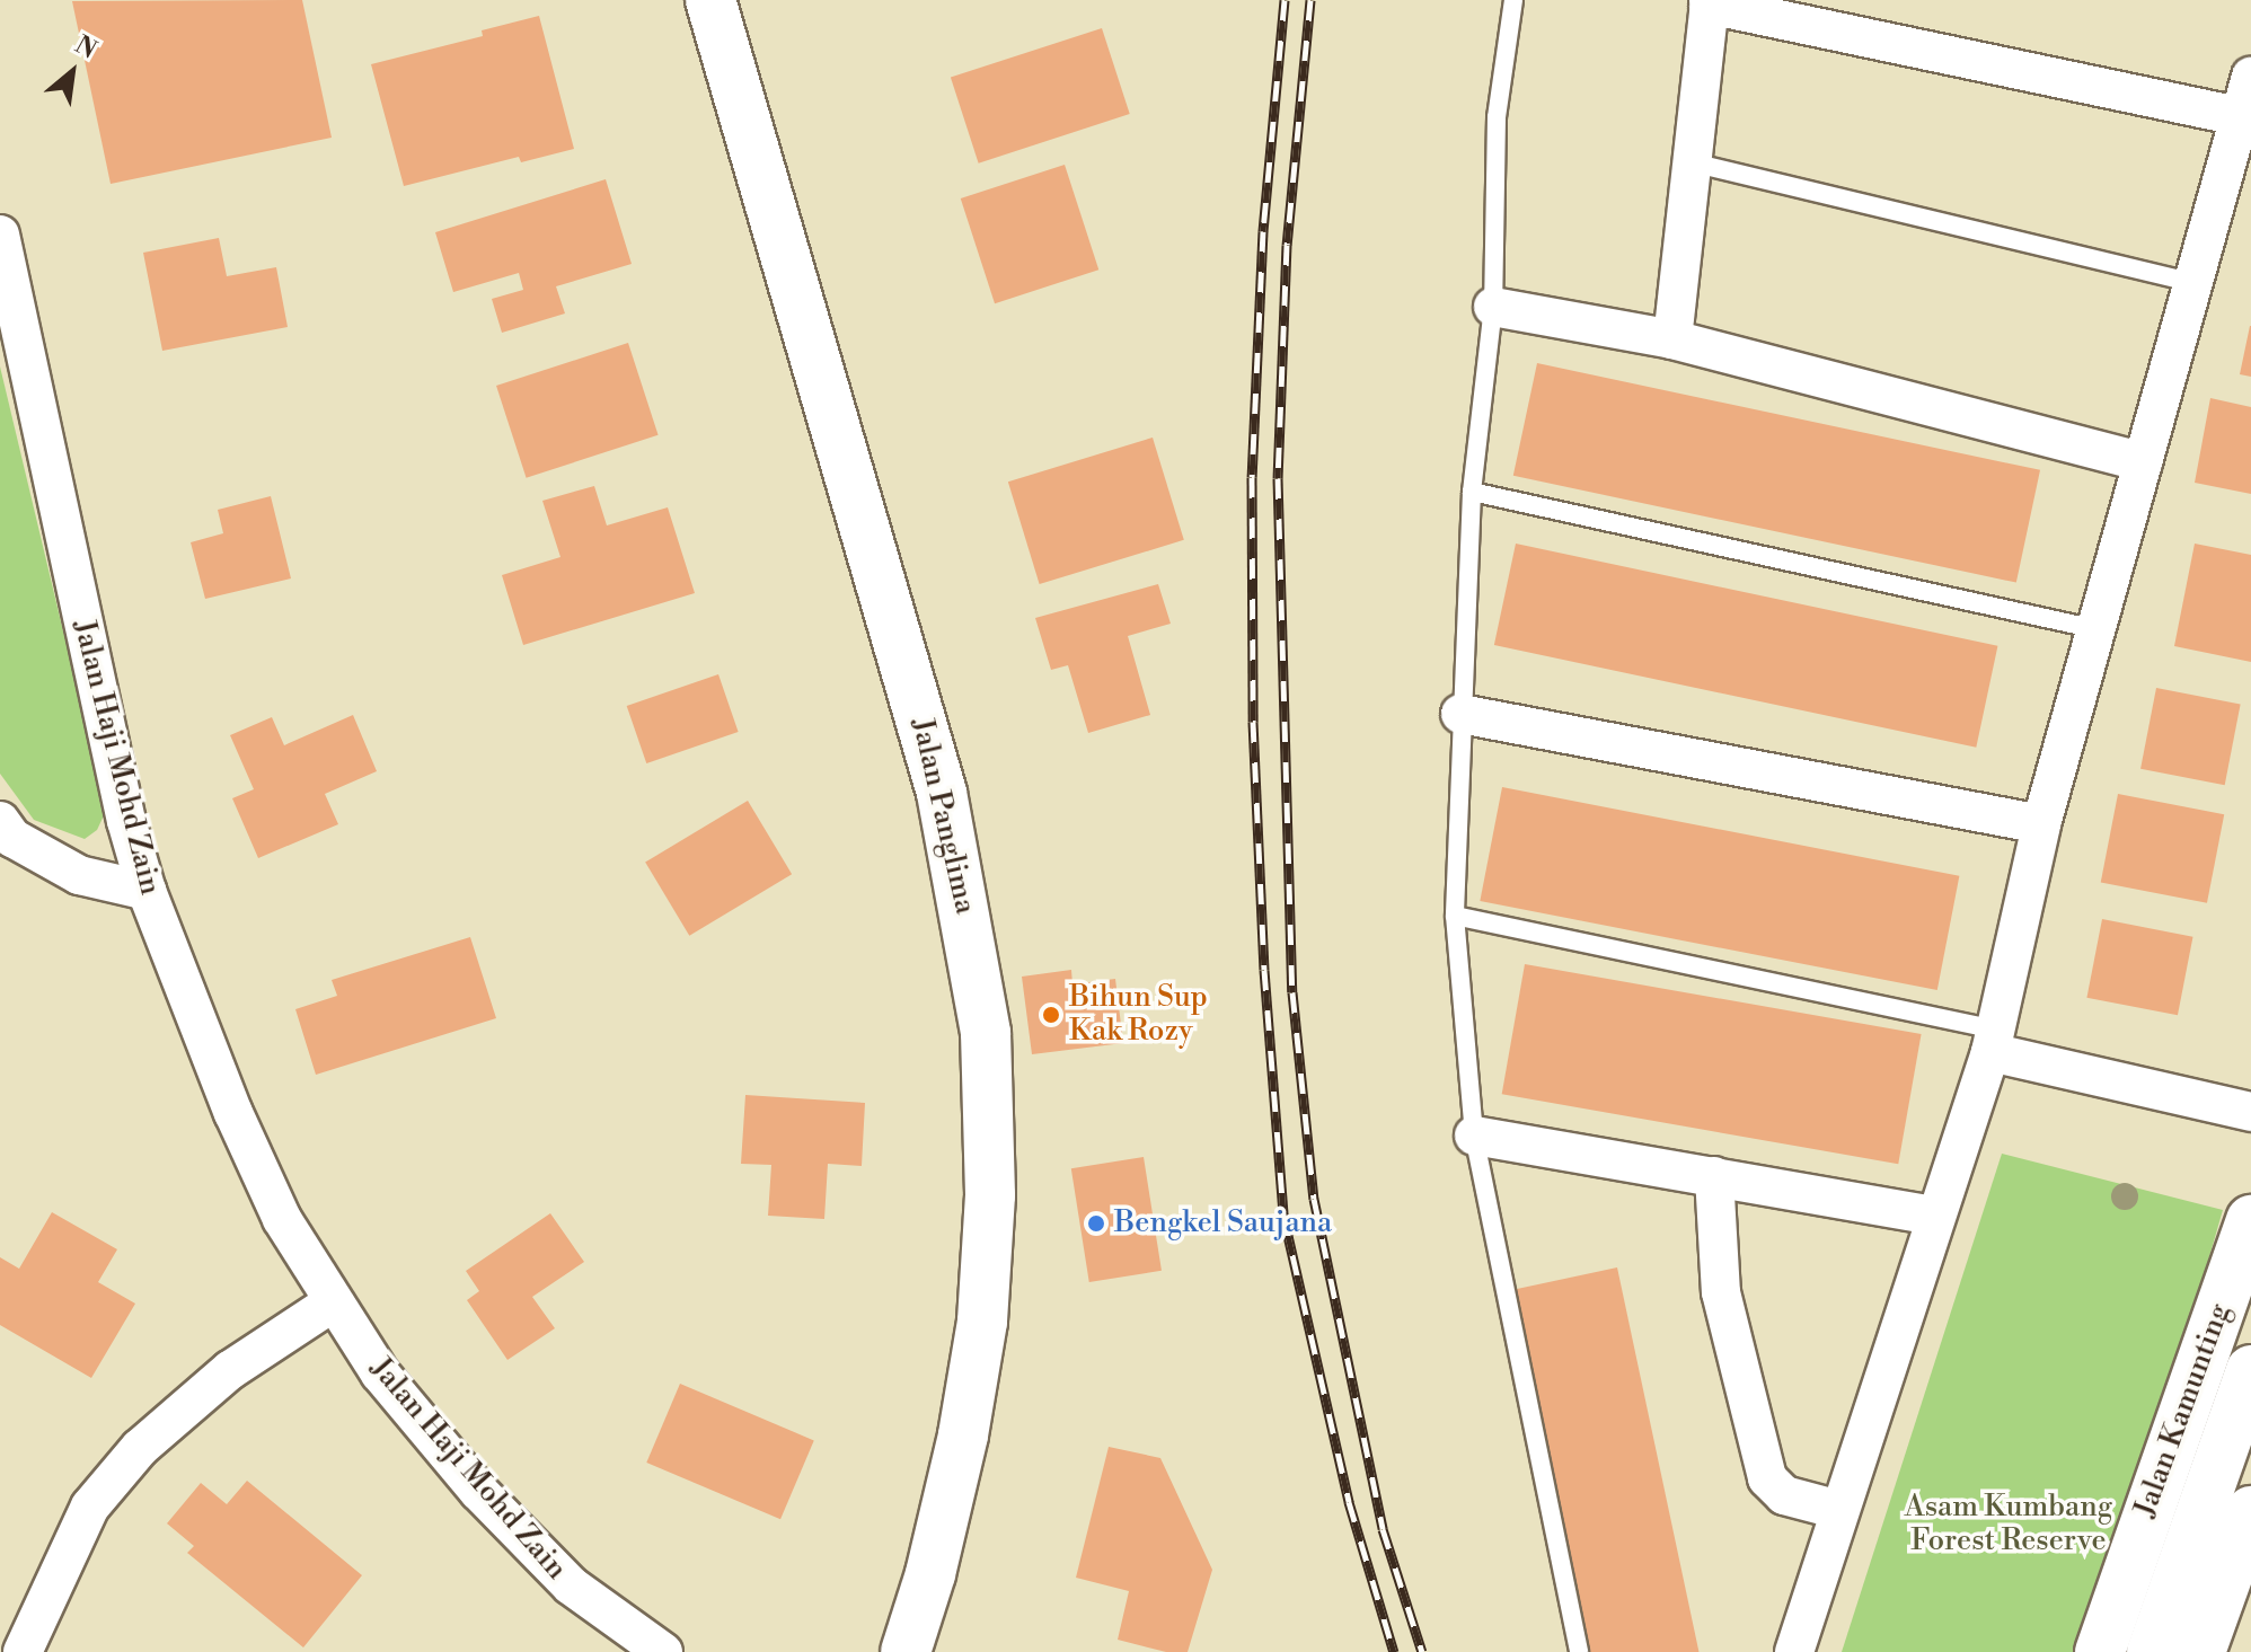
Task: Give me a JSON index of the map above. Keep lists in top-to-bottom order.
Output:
{
  "streets": {
    "main road": ["Jalan Panglima", "Jalan Kamunting"],
    "street": ["Jalan Haji Mohd Zain"]
  },
  "parks": ["Asam Kumbang Forest Reserve"],
  "places": ["Bihun Sup Kak Rozy", "Bengkel Saujana"],
  "north": "top right"
}
